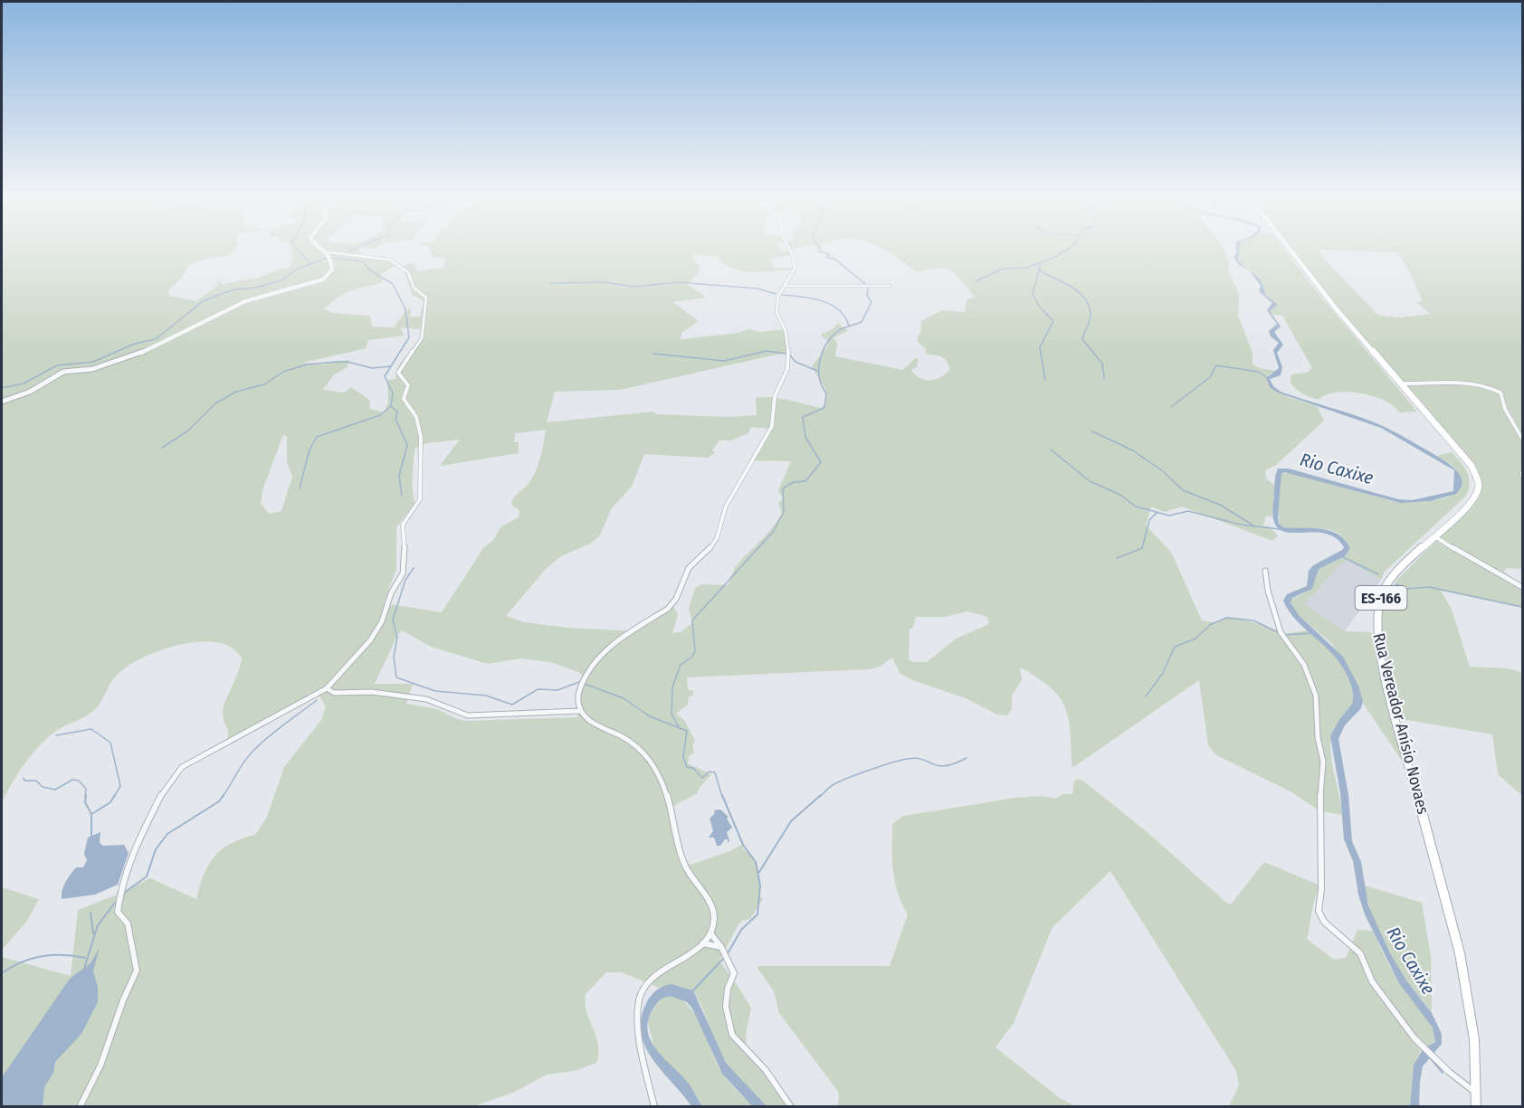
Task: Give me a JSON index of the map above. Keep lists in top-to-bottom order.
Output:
{
  "streets": {
    "main road": ["ES-166", "Rua Vereador Anísio Novaes"]
  },
  "water": ["Rio Caxixe"]
}
